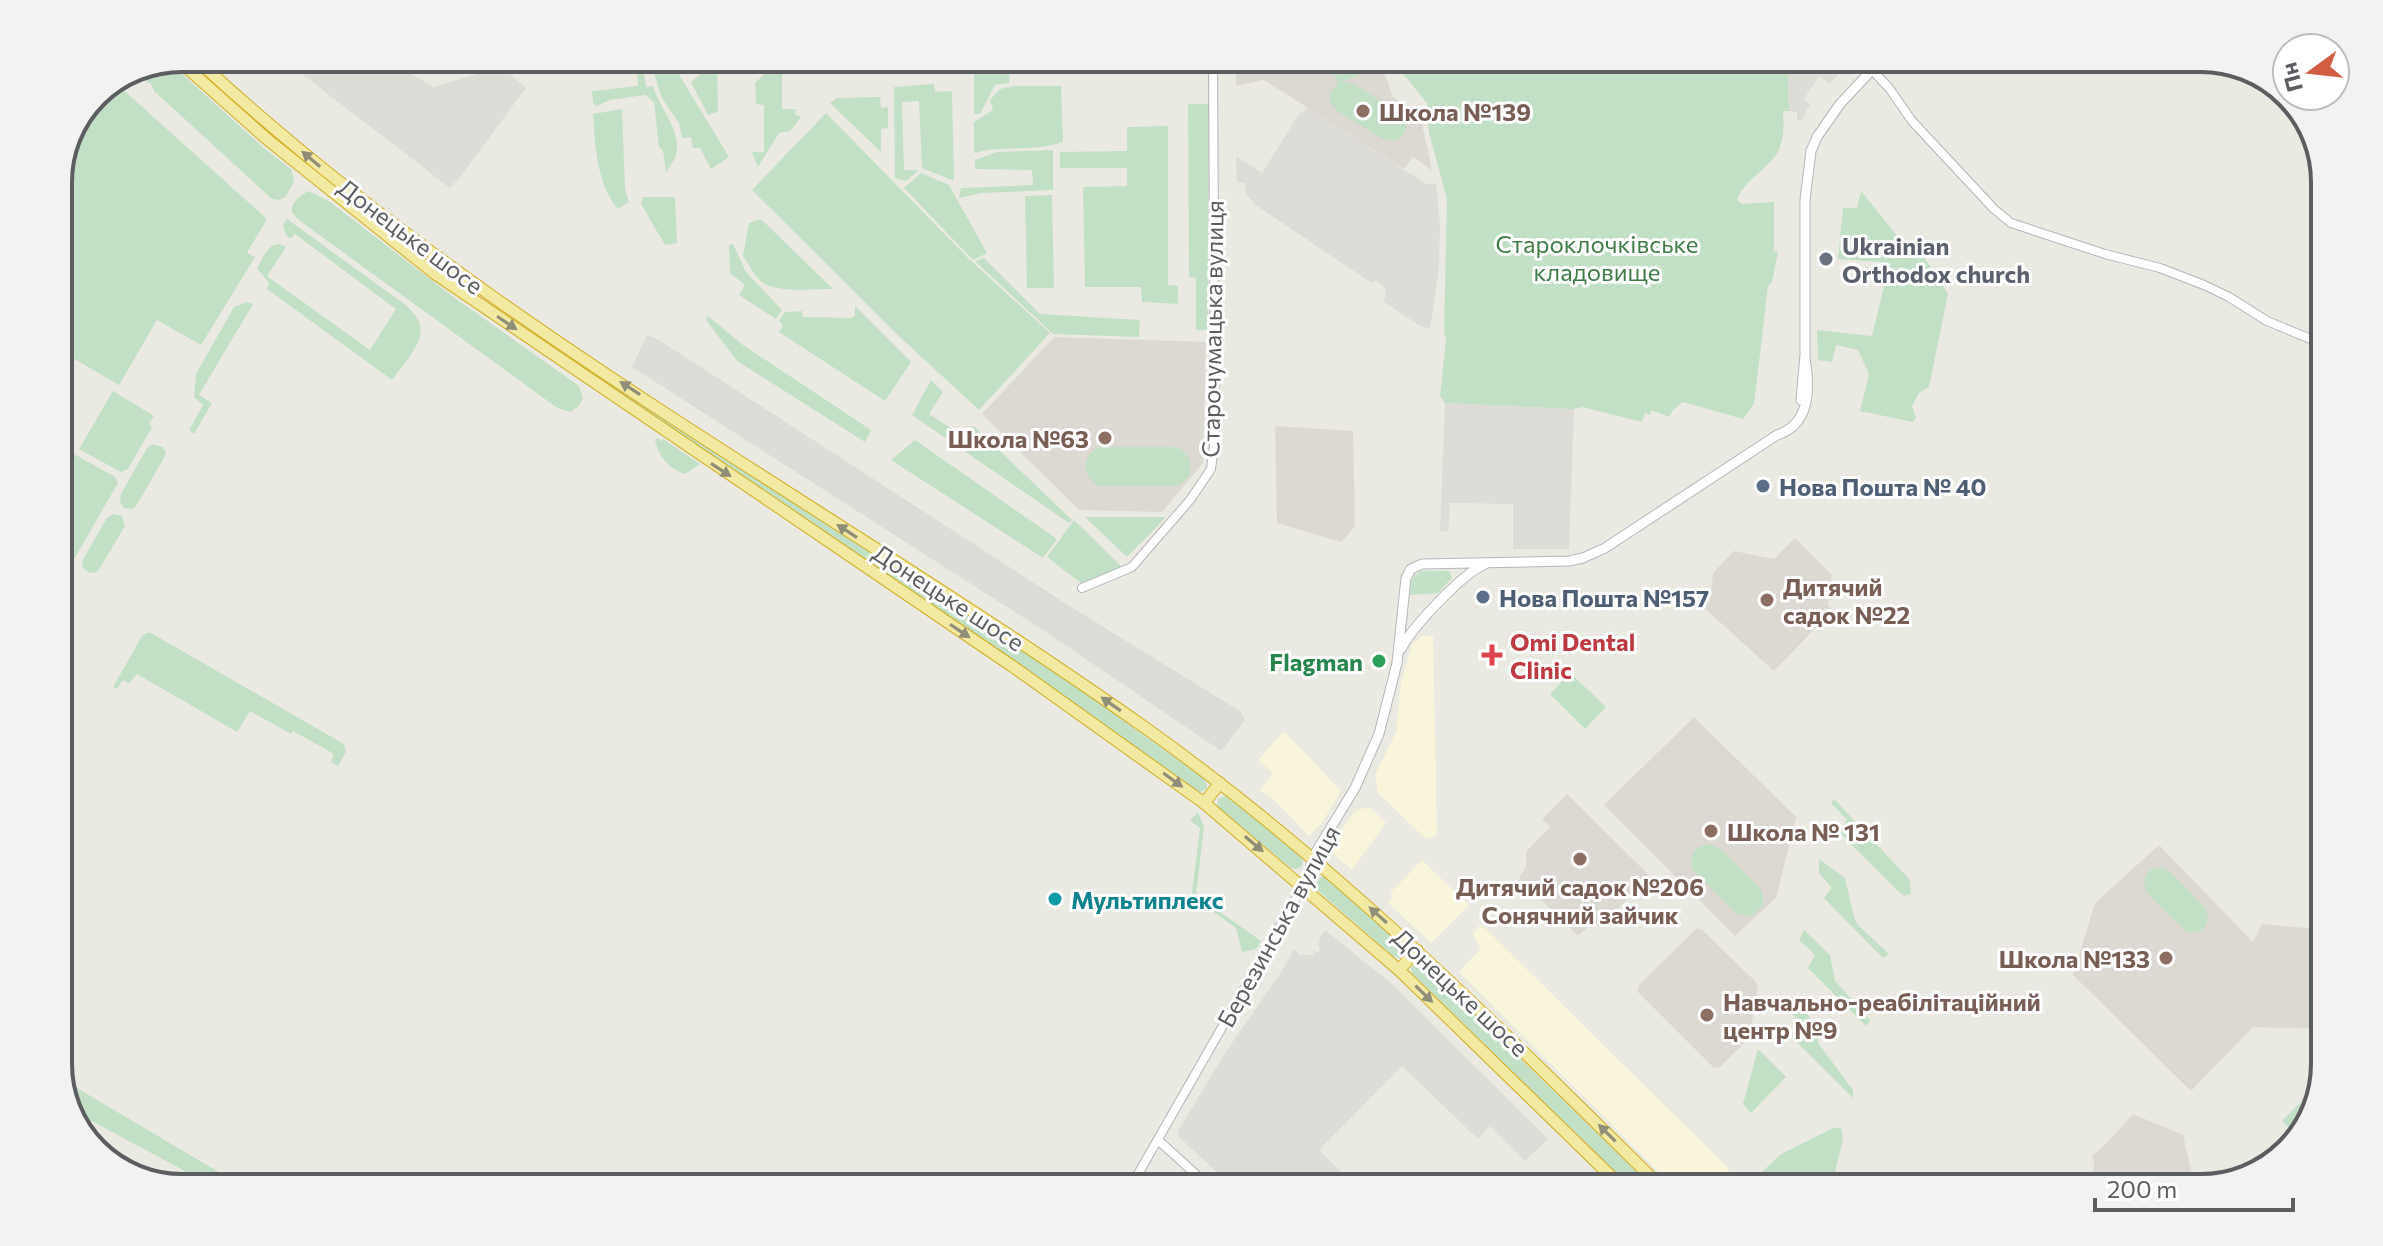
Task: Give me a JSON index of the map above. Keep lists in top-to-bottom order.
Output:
{
  "streets": {
    "highway": ["Донецьке шосе"],
    "main road": ["Березинська вулиця"],
    "street": ["Старочумацька вулиця"]
  },
  "crossings": [
    ["Донецьке шосе", "Березинська вулиця"]
  ],
  "parks": ["Староклочківське кладовище"],
  "places": {
    "other": [
      "Школа №139",
      "Ukrainian Orthodox church",
      "Школа №63",
      "Нова Пошта № 40",
      "Нова Пошта №157",
      "Дитячий садок №22",
      "Flagman",
      "Школа № 131",
      "Дитячий садок №206 Сонячний зайчик",
      "Мультиплекс",
      "Школа №133",
      "Навчально-реабілітаційний центр №9"
    ],
    "health": ["Omi Dental Clinic"]
  },
  "scale_bar": "200 m",
  "north": "left"
}
